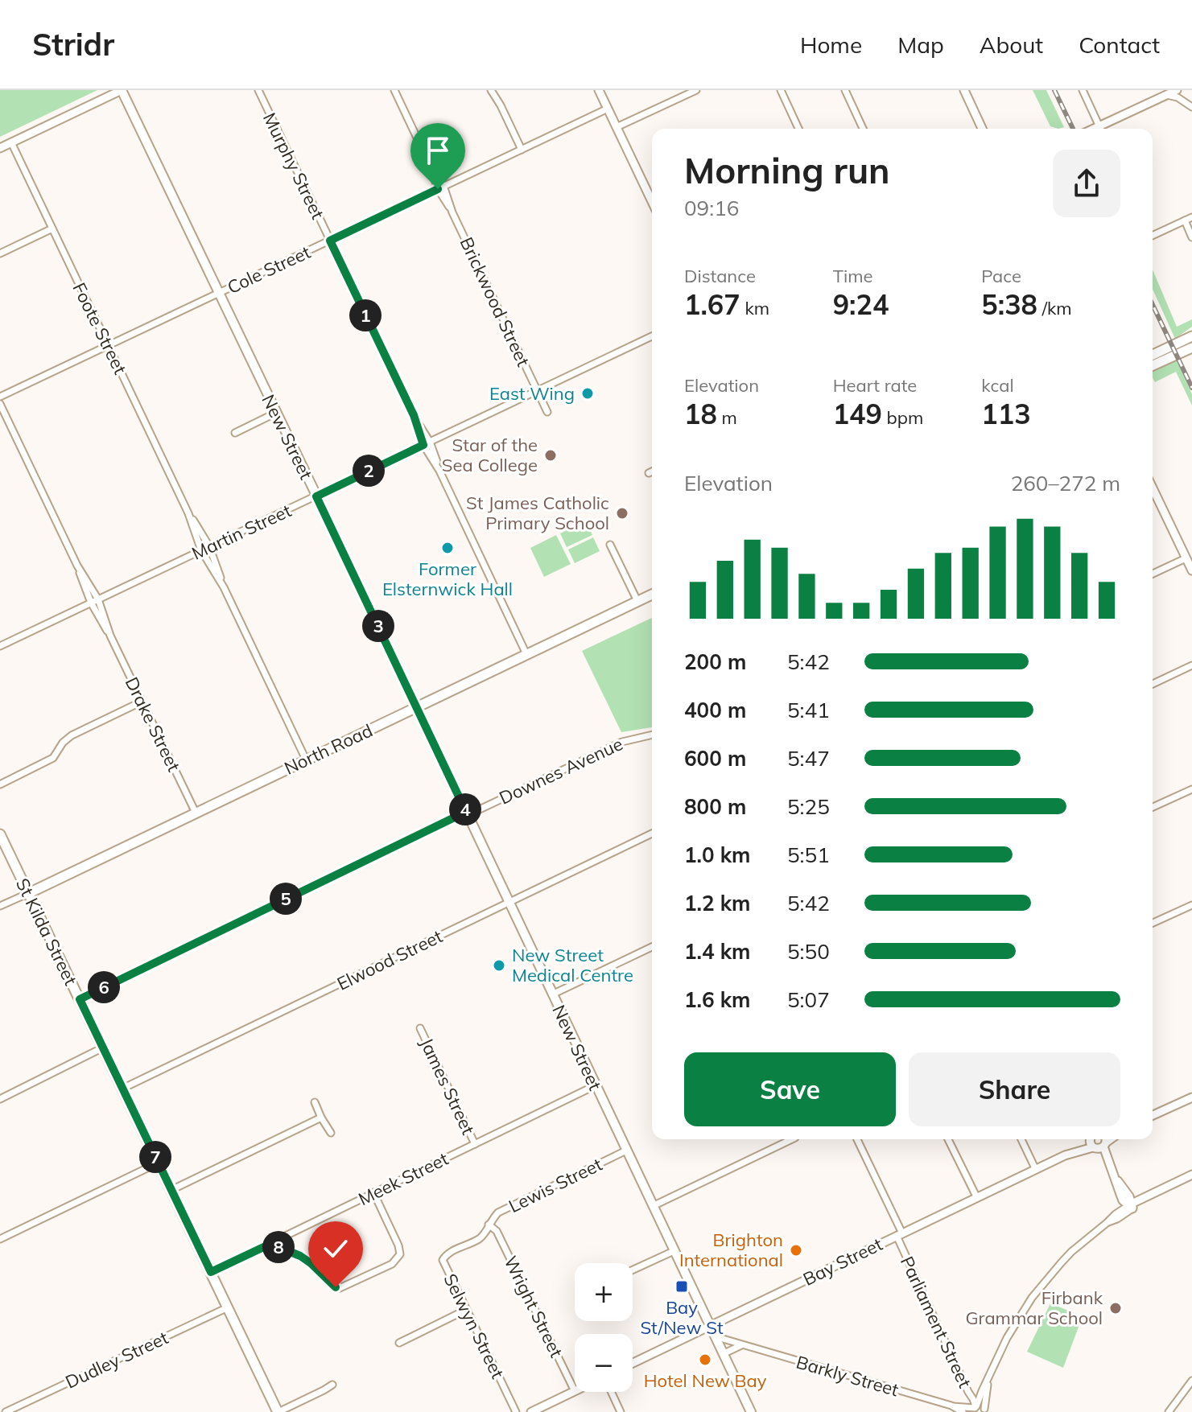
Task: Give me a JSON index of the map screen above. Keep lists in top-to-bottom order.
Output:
{
  "streets": {
    "main road": ["New Street", "North Road", "St Kilda Street"],
    "street": [
      "Murphy Street",
      "Cole Street",
      "Brickwood Street",
      "Foote Street",
      "Martin Street",
      "Drake Street",
      "Downes Avenue",
      "Elwood Street",
      "James Street",
      "Meek Street",
      "Lewis Street",
      "Bay Street",
      "Wright Street",
      "Parliament Street",
      "Selwyn Street",
      "Dudley Street",
      "Barkly Street"
    ]
  },
  "crossings": [
    ["Murphy Street", "Cole Street"],
    ["Murphy Street", "Martin Street"],
    ["Murphy Street", "North Road"],
    ["Cole Street", "Brickwood Street"],
    ["Cole Street", "Foote Street"],
    ["Cole Street", "New Street"],
    ["Brickwood Street", "Martin Street"],
    ["Foote Street", "Martin Street"],
    ["Foote Street", "North Road"],
    ["New Street", "Martin Street"],
    ["New Street", "North Road"],
    ["New Street", "Downes Avenue"],
    ["New Street", "Elwood Street"],
    ["New Street", "Meek Street"],
    ["New Street", "Lewis Street"],
    ["New Street", "Bay Street"],
    ["New Street", "Barkly Street"],
    ["Martin Street", "Drake Street"],
    ["Drake Street", "North Road"],
    ["North Road", "St Kilda Street"],
    ["Downes Avenue", "St Kilda Street"],
    ["St Kilda Street", "Elwood Street"],
    ["St Kilda Street", "Meek Street"],
    ["St Kilda Street", "Dudley Street"],
    ["James Street", "Meek Street"],
    ["Lewis Street", "Wright Street"],
    ["Lewis Street", "Selwyn Street"],
    ["Bay Street", "Parliament Street"],
    ["Wright Street", "Selwyn Street"],
    ["Parliament Street", "Barkly Street"]
  ],
  "places": {
    "other": [
      "East Wing",
      "Star of the Sea College",
      "St James Catholic Primary School",
      "Former Elsternwick Hall",
      "New Street Medical Centre",
      "Brighton International",
      "Firbank Grammar School",
      "Hotel New Bay"
    ],
    "transit": ["Bay St/New St"]
  },
  "page": {
    "header": "Stridr",
    "nav": [
      "Home",
      "Map",
      "About",
      "Contact"
    ],
    "heading": ["Morning run", "09:16"],
    "stats": [
      ["Distance", "1.67 km"],
      ["Time", "9:24"],
      ["Pace", "5:38 /km"],
      ["Elevation", "18 m"],
      ["Heart rate", "149 bpm"],
      ["kcal", "113"]
    ],
    "pins": [
      "1",
      "2",
      "3",
      "4",
      "5",
      "6",
      "7",
      "8"
    ],
    "chart": ["Elevation", "260–272 m"],
    "list": [
      {
        "name": "200 m",
        "note": "5:42"
      },
      {
        "name": "400 m",
        "note": "5:41"
      },
      {
        "name": "600 m",
        "note": "5:47"
      },
      {
        "name": "800 m",
        "note": "5:25"
      },
      {
        "name": "1.0 km",
        "note": "5:51"
      },
      {
        "name": "1.2 km",
        "note": "5:42"
      },
      {
        "name": "1.4 km",
        "note": "5:50"
      },
      {
        "name": "1.6 km",
        "note": "5:07"
      }
    ],
    "buttons": ["Save", "Share"],
    "map_buttons": ["+", "−"]
  }
}
